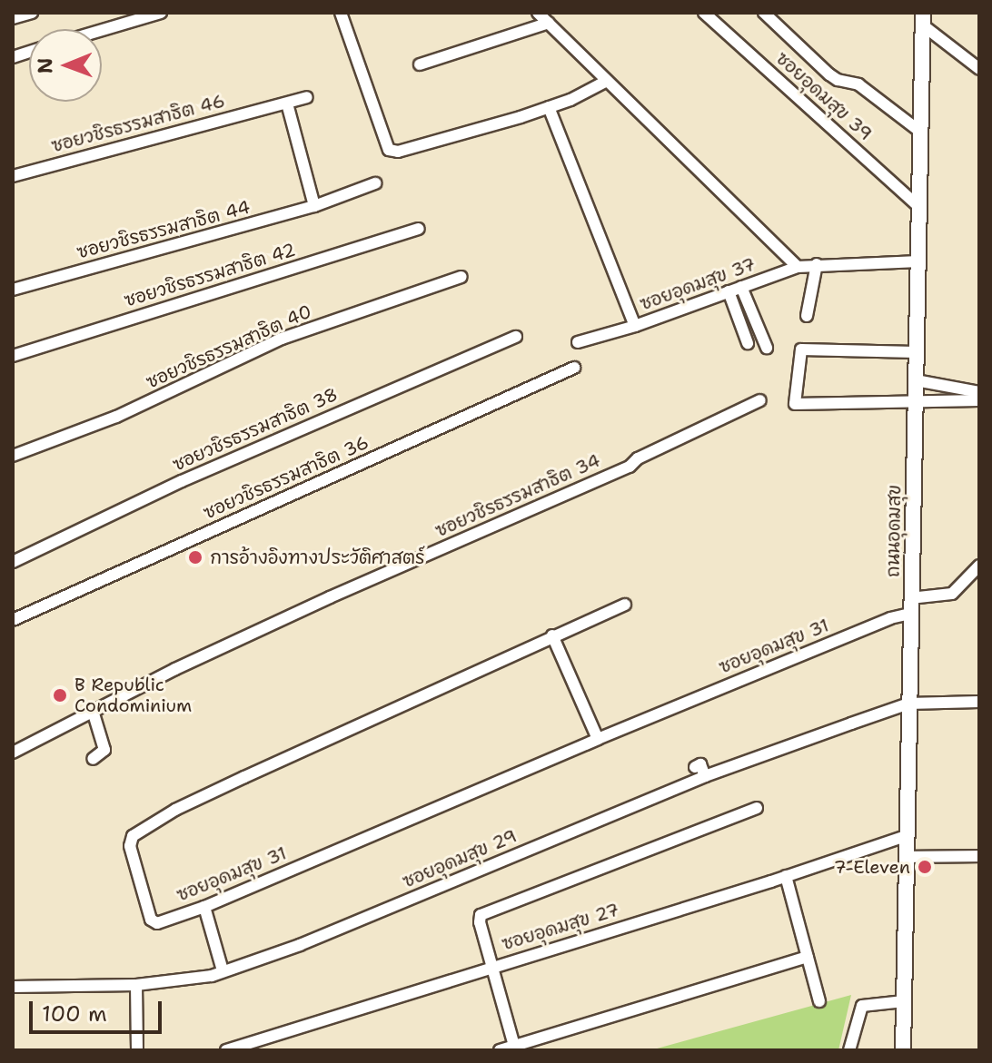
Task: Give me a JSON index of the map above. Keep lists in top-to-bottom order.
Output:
{
  "streets": {
    "main road": ["ถนนอุดมสุข"],
    "street": [
      "ซอยอุดมสุข 39",
      "ซอยวชิรธรรมสาธิต 46",
      "ซอยวชิรธรรมสาธิต 44",
      "ซอยวชิรธรรมสาธิต 42",
      "ซอยอุดมสุข 37",
      "ซอยวชิรธรรมสาธิต 40",
      "ซอยวชิรธรรมสาธิต 38",
      "ซอยวชิรธรรมสาธิต 36",
      "ซอยวชิรธรรมสาธิต 34",
      "ซอยอุดมสุข 31",
      "ซอยอุดมสุข 29",
      "ซอยอุดมสุข 27"
    ]
  },
  "crossings": [
    ["ซอยอุดมสุข 39", "ถนนอุดมสุข"],
    ["ซอยอุดมสุข 37", "ถนนอุดมสุข"],
    ["ถนนอุดมสุข", "ซอยอุดมสุข 31"],
    ["ถนนอุดมสุข", "ซอยอุดมสุข 29"],
    ["ถนนอุดมสุข", "ซอยอุดมสุข 27"]
  ],
  "places": ["การอ้างอิงทางประวัติศาสตร์", "B Republic Condominium", "7-Eleven"],
  "scale_bar": "100 m",
  "north": "left"
}
